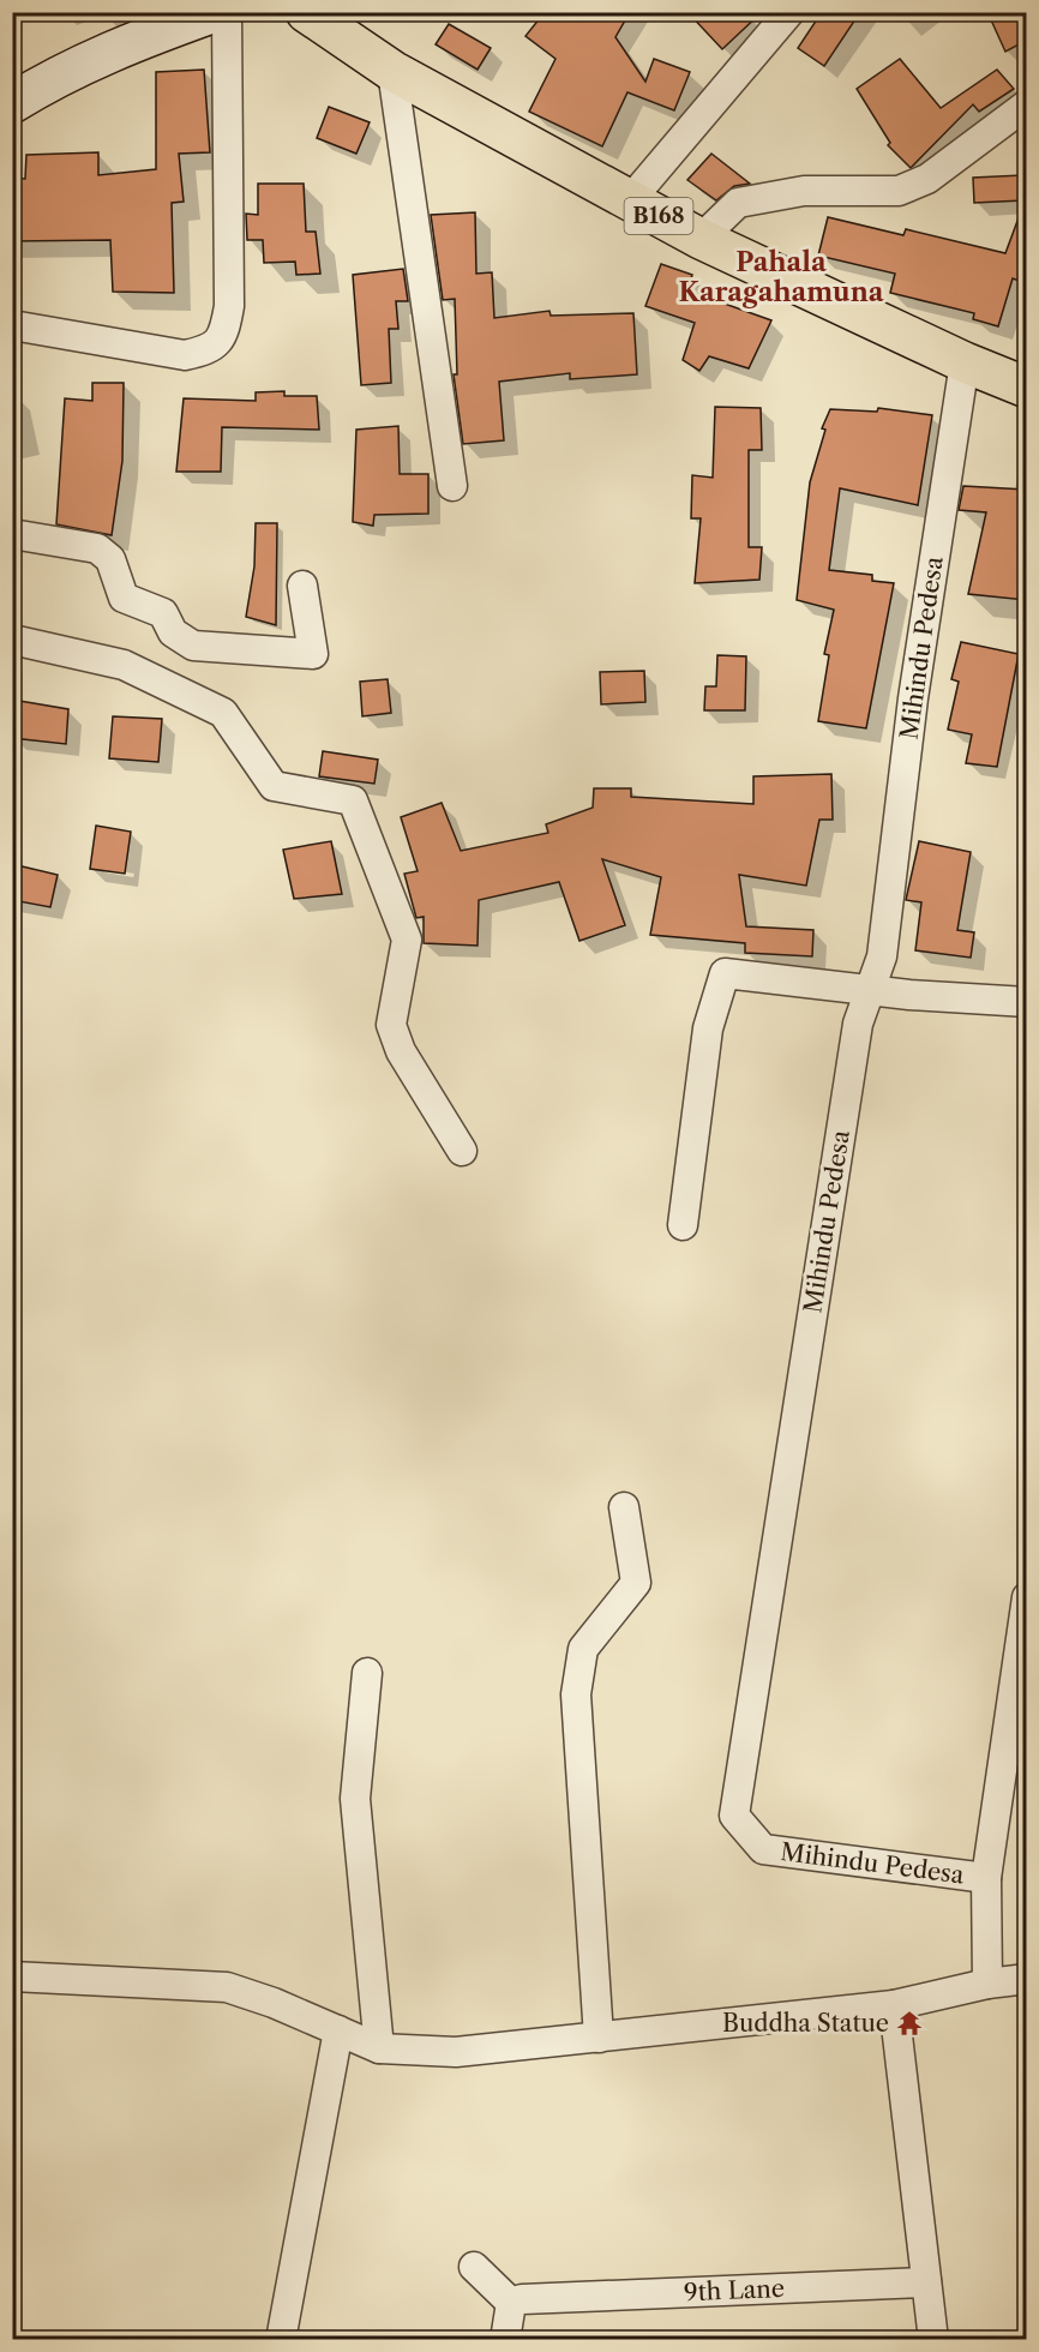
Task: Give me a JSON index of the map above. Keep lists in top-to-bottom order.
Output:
{
  "streets": {
    "main road": ["B168"],
    "street": ["Mihindu Pedesa", "9th Lane"]
  },
  "crossings": [
    ["B168", "Mihindu Pedesa"]
  ],
  "districts": ["Pahala Karagahamuna"],
  "places": {
    "temple": ["Buddha Statue"]
  }
}
